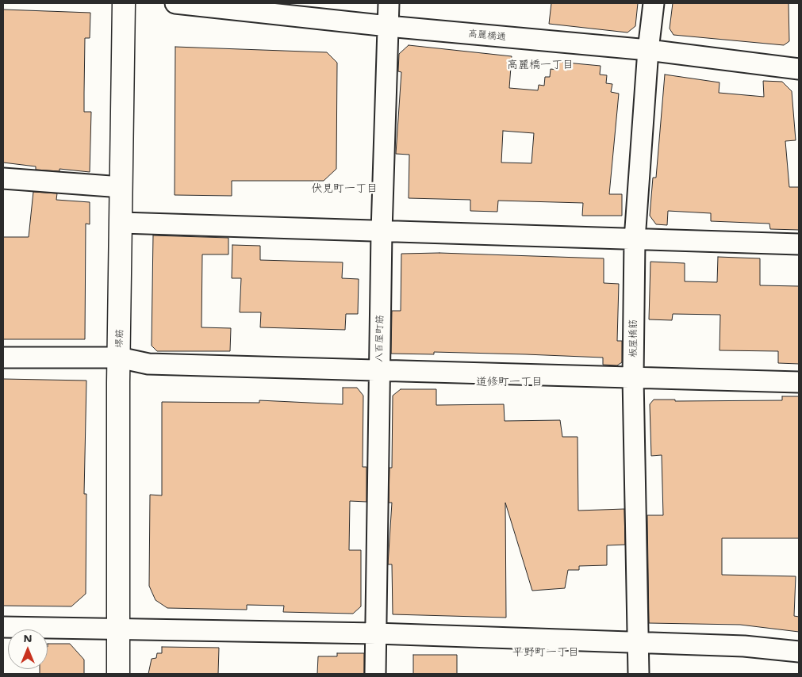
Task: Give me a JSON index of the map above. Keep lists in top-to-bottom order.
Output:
{
  "streets": {
    "main road": ["堺筋"],
    "street": ["高麗橋通", "八百屋町筋", "板屋橋筋"]
  },
  "crossings": [
    ["高麗橋通", "八百屋町筋"],
    ["高麗橋通", "板屋橋筋"]
  ],
  "districts": [
    "高麗橋一丁目",
    "伏見町一丁目",
    "道修町一丁目",
    "平野町一丁目"
  ],
  "north": "top"
}
